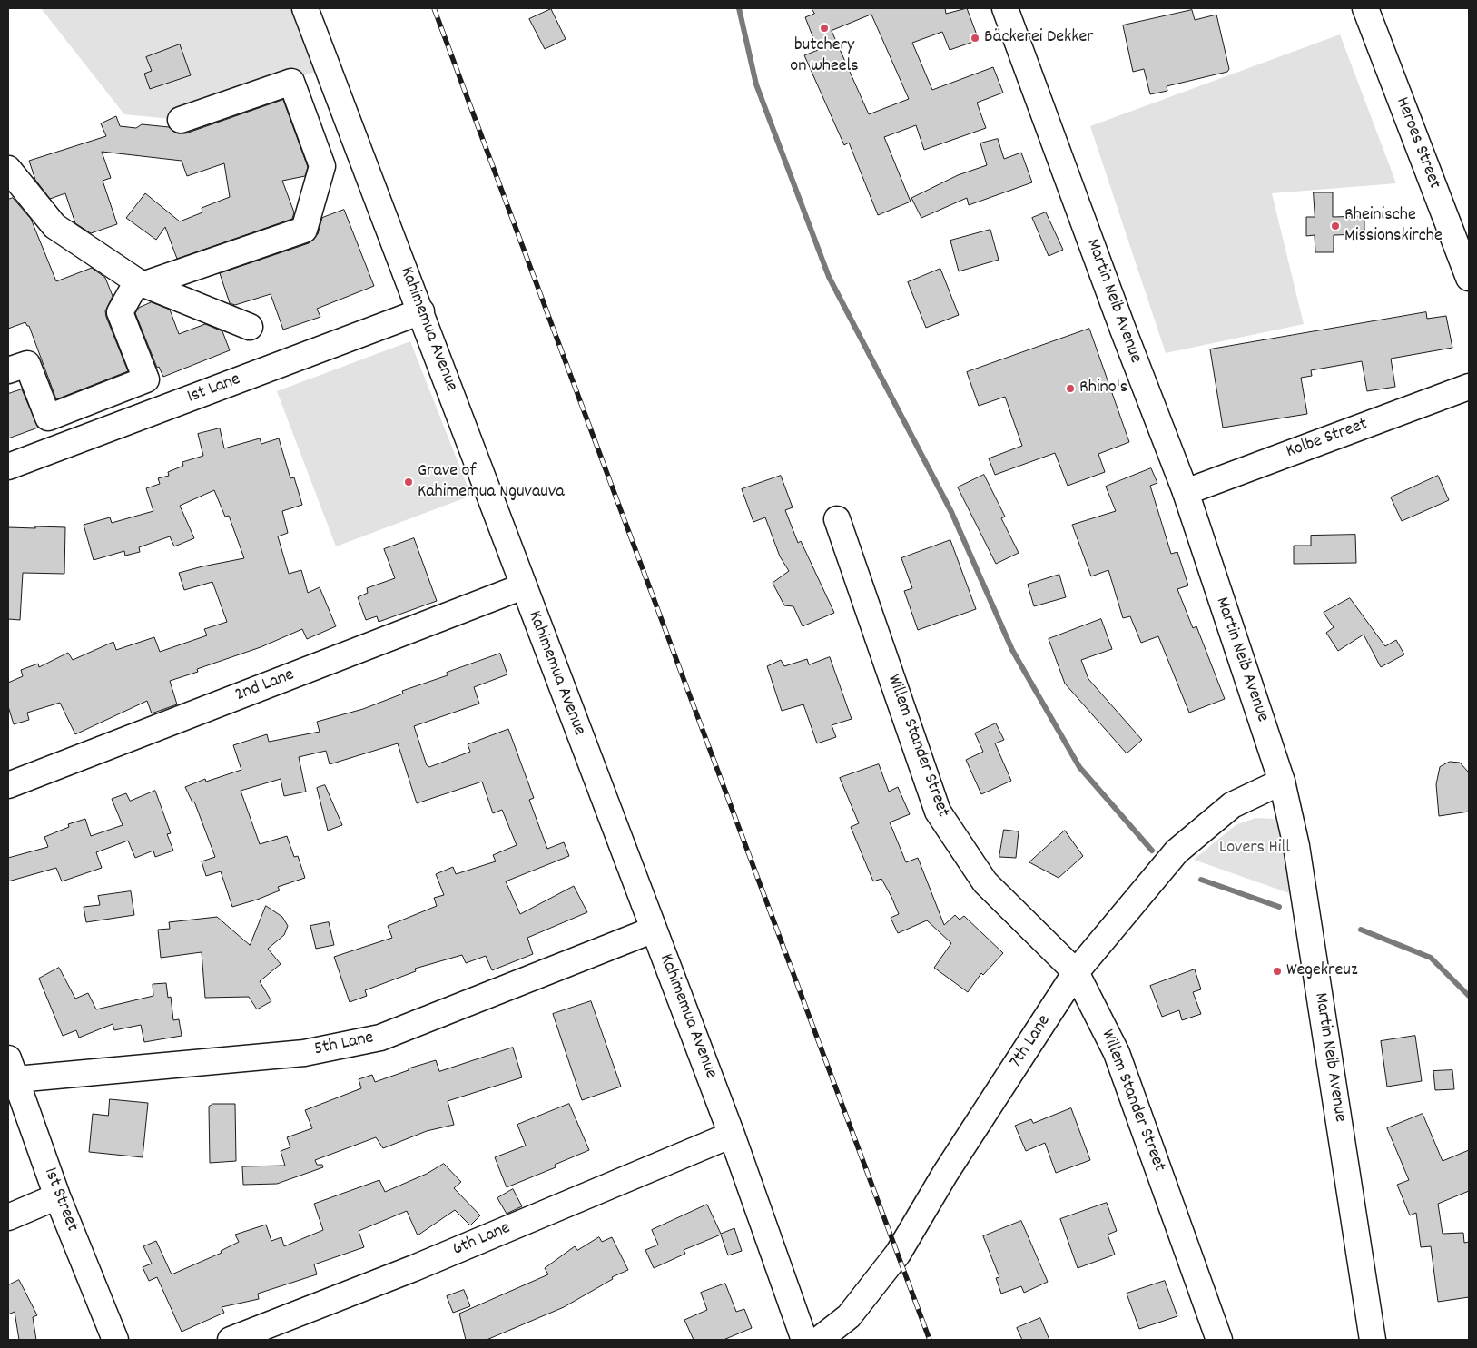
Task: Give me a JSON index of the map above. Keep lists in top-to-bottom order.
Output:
{
  "streets": {
    "street": [
      "Heroes Street",
      "Martin Neib Avenue",
      "Kahimemua Avenue",
      "1st Lane",
      "Kolbe Street",
      "2nd Lane",
      "Willem Stander Street",
      "7th Lane",
      "5th Lane",
      "1st Street",
      "6th Lane"
    ]
  },
  "crossings": [
    ["Martin Neib Avenue", "Kolbe Street"],
    ["Martin Neib Avenue", "7th Lane"],
    ["Kahimemua Avenue", "1st Lane"],
    ["Kahimemua Avenue", "2nd Lane"],
    ["Kahimemua Avenue", "5th Lane"],
    ["Kahimemua Avenue", "6th Lane"],
    ["Willem Stander Street", "7th Lane"],
    ["5th Lane", "1st Street"]
  ],
  "parks": ["Lovers Hill"],
  "places": [
    "butchery on wheels",
    "Bäckerei Dekker",
    "Rheinische Missionskirche",
    "Rhino's",
    "Grave of Kahimemua Nguvauva",
    "Wegekreuz"
  ]
}
